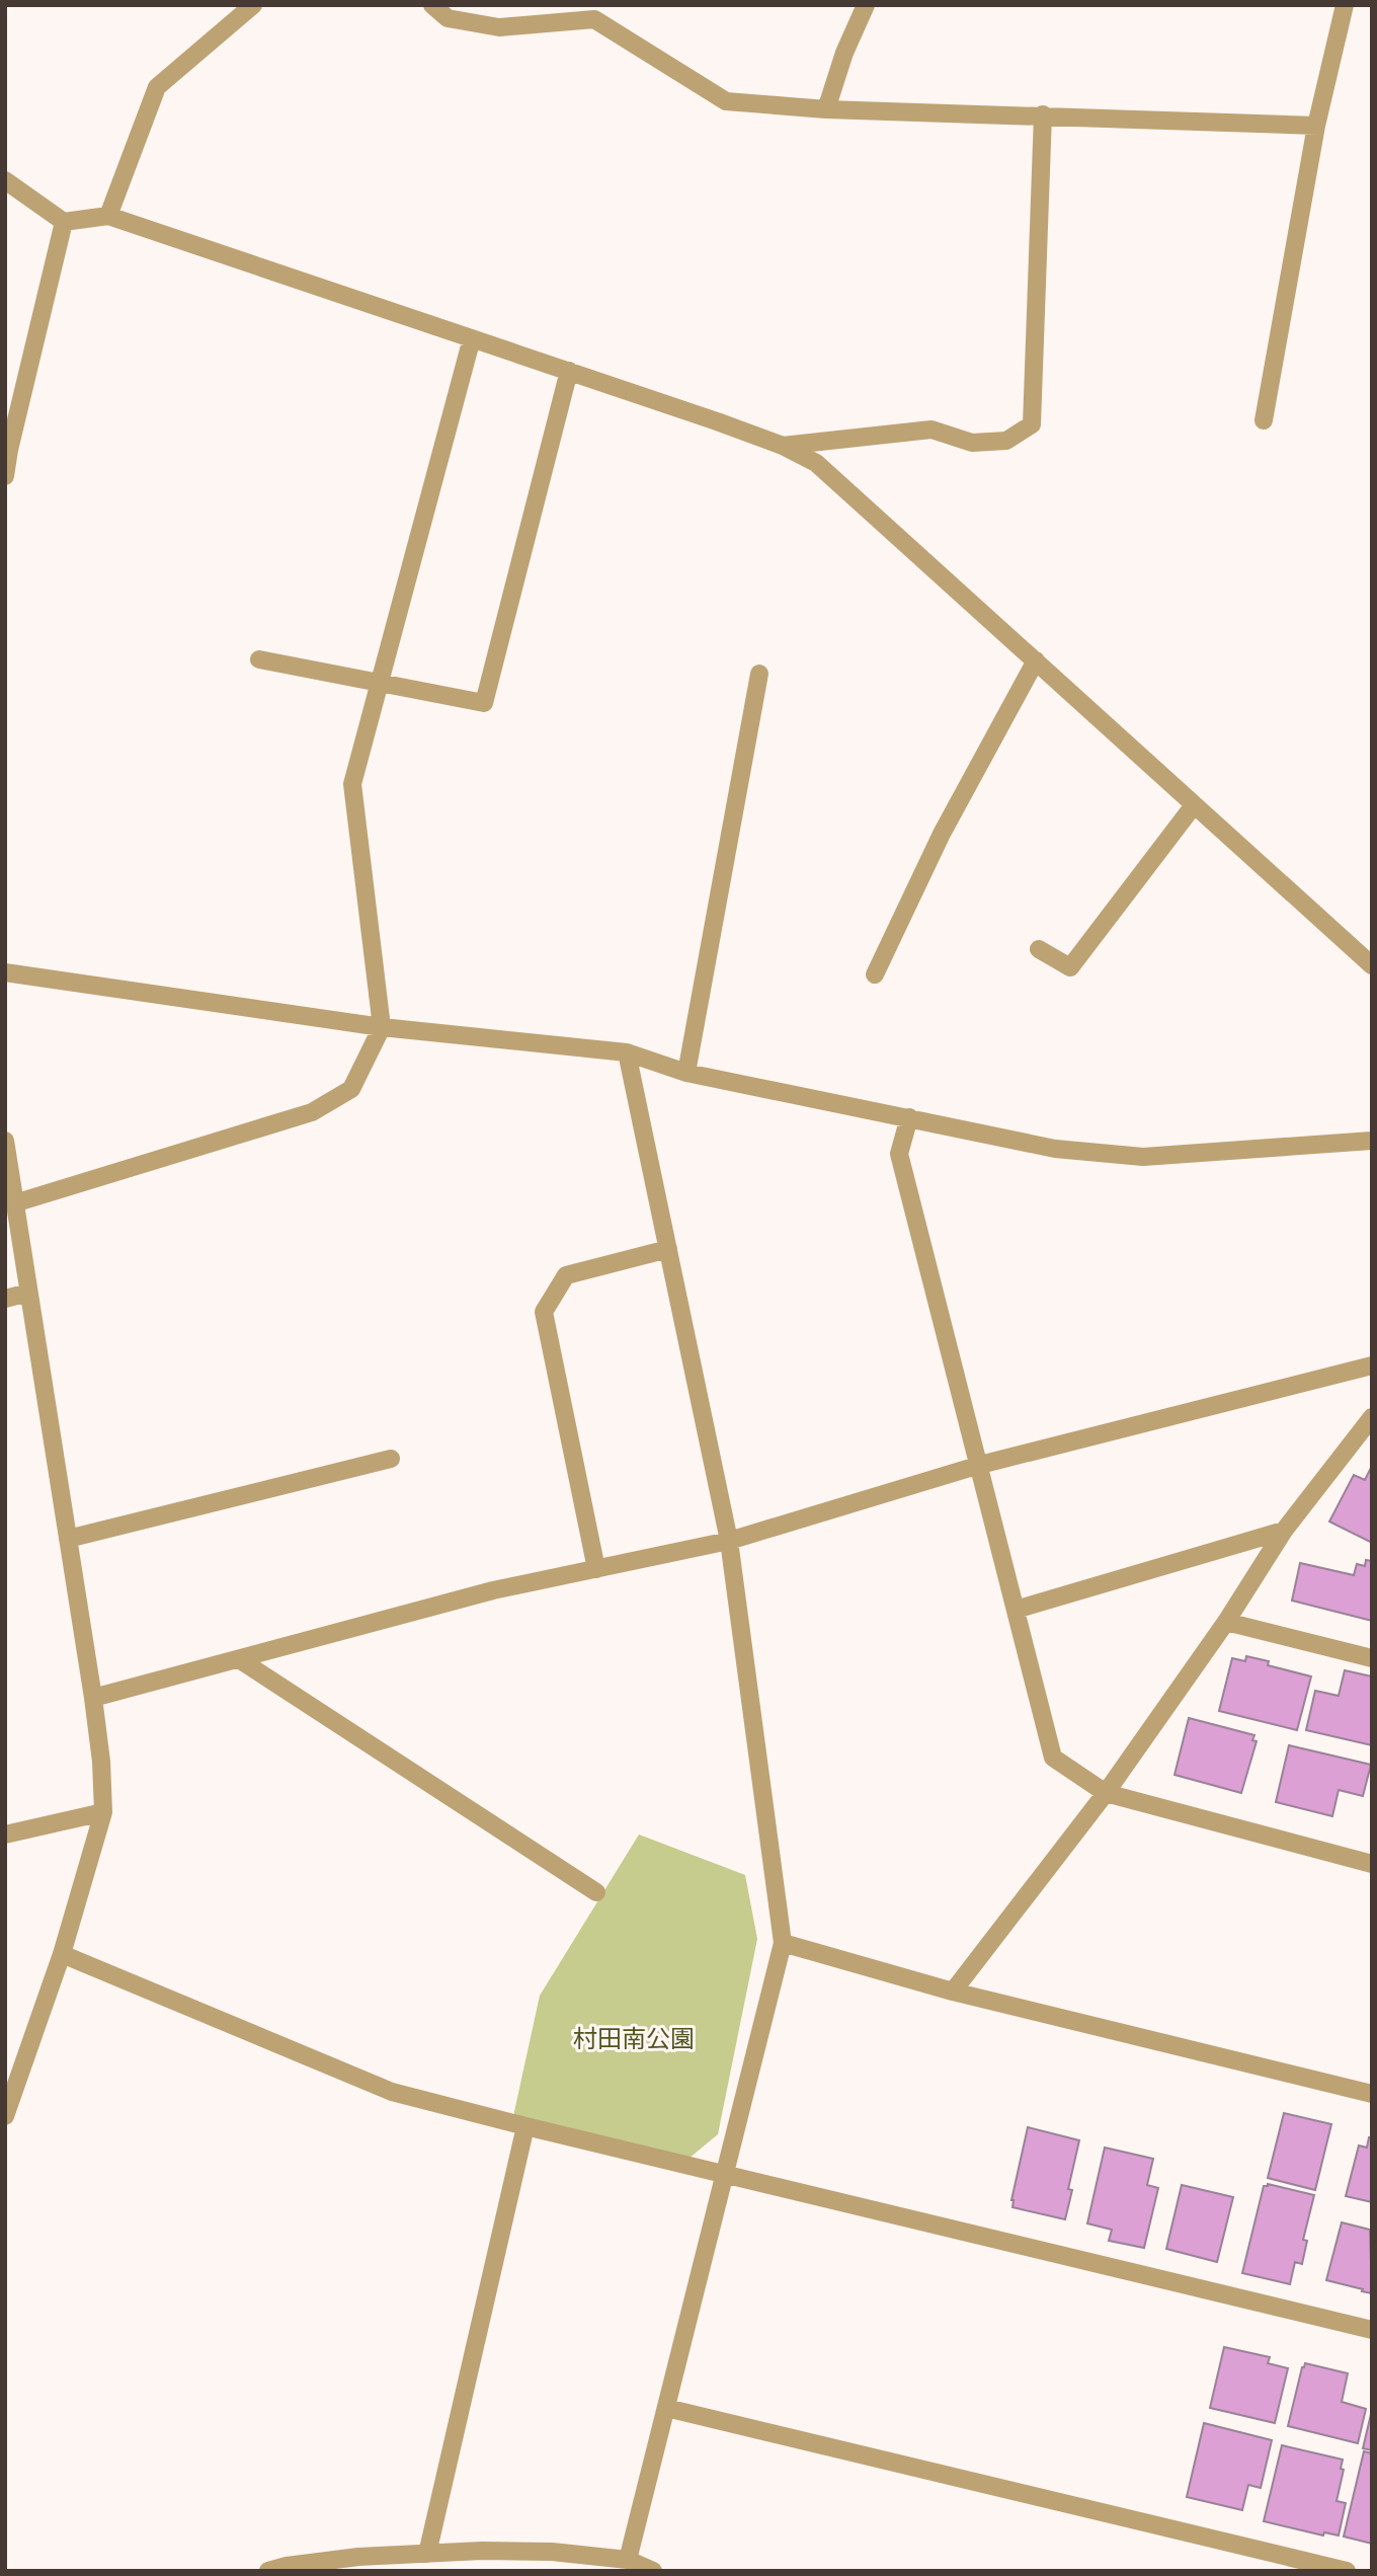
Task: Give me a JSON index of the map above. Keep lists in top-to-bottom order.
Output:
{
  "parks": ["村田南公園"]
}
